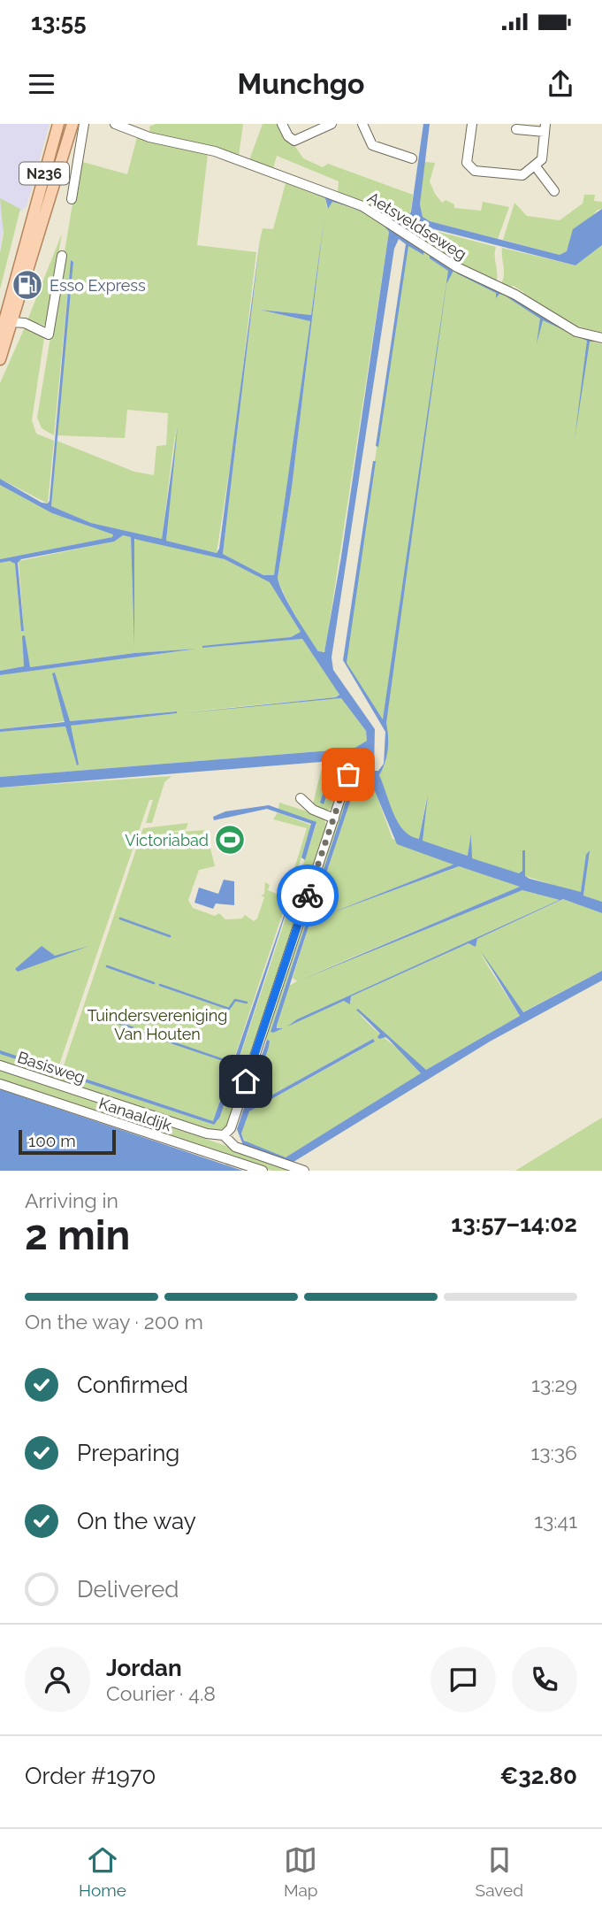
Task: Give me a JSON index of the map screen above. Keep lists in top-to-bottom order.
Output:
{
  "streets": {
    "main road": ["N236"],
    "street": ["Aetsveldseweg", "Basisweg", "Kanaaldijk"]
  },
  "parks": ["Tuindersvereniging Van Houten"],
  "places": {
    "fuel station": ["Esso Express"],
    "sports": ["Victoriabad"]
  },
  "scale_bar": "100 m",
  "page": {
    "status": "13:55",
    "header": "Munchgo",
    "scale": "100 m",
    "heading": ["2 min", "Arriving in", "13:57–14:02"],
    "panel": [
      "Jordan",
      "Courier · 4.8",
      "Order #1970",
      "€32.80"
    ],
    "bar": "On the way · 200 m",
    "list": [
      ["Confirmed", "13:29"],
      ["Preparing", "13:36"],
      ["On the way", "13:41"],
      "Delivered"
    ],
    "tabs": ["Home", "Map", "Saved"]
  }
}
